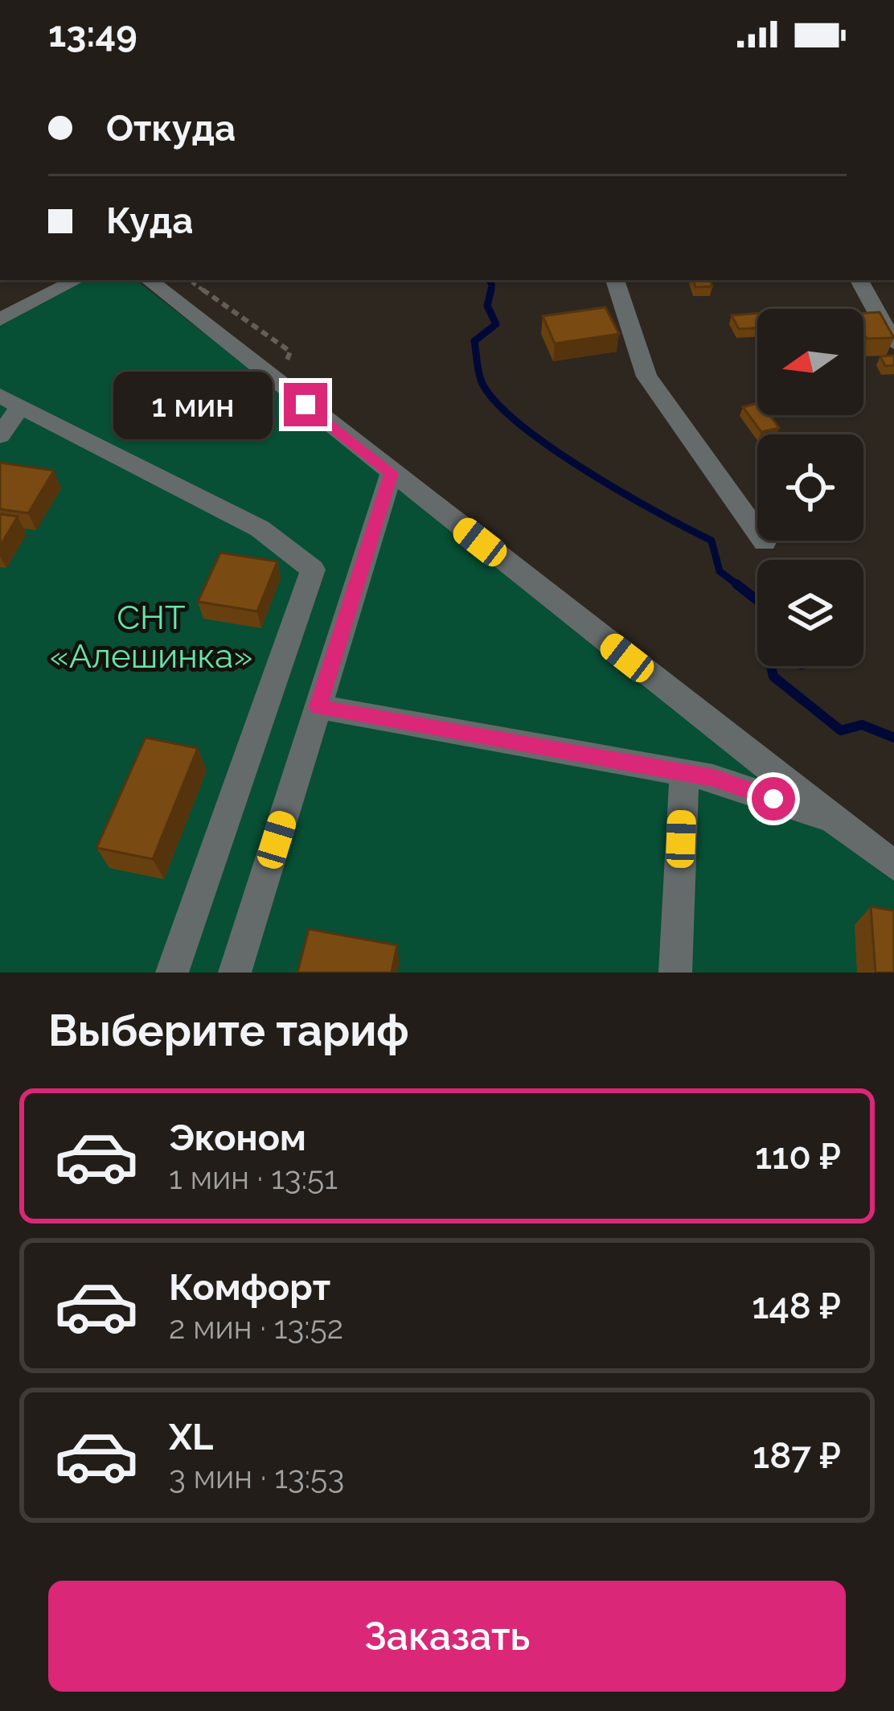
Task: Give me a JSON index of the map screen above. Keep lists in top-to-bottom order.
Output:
{
  "parks": ["СНТ «Алешинка»"],
  "north": "left",
  "page": {
    "status": "13:49",
    "banner": ["Откуда", "Куда"],
    "bubble": "1 мин",
    "heading": "Выберите тариф",
    "list": [
      {
        "name": "Эконом",
        "note": "1 мин · 13:51",
        "value": "110 ₽"
      },
      {
        "name": "Комфорт",
        "note": "2 мин · 13:52",
        "value": "148 ₽"
      },
      {
        "name": "XL",
        "note": "3 мин · 13:53",
        "value": "187 ₽"
      }
    ],
    "buttons": "Заказать"
  }
}
